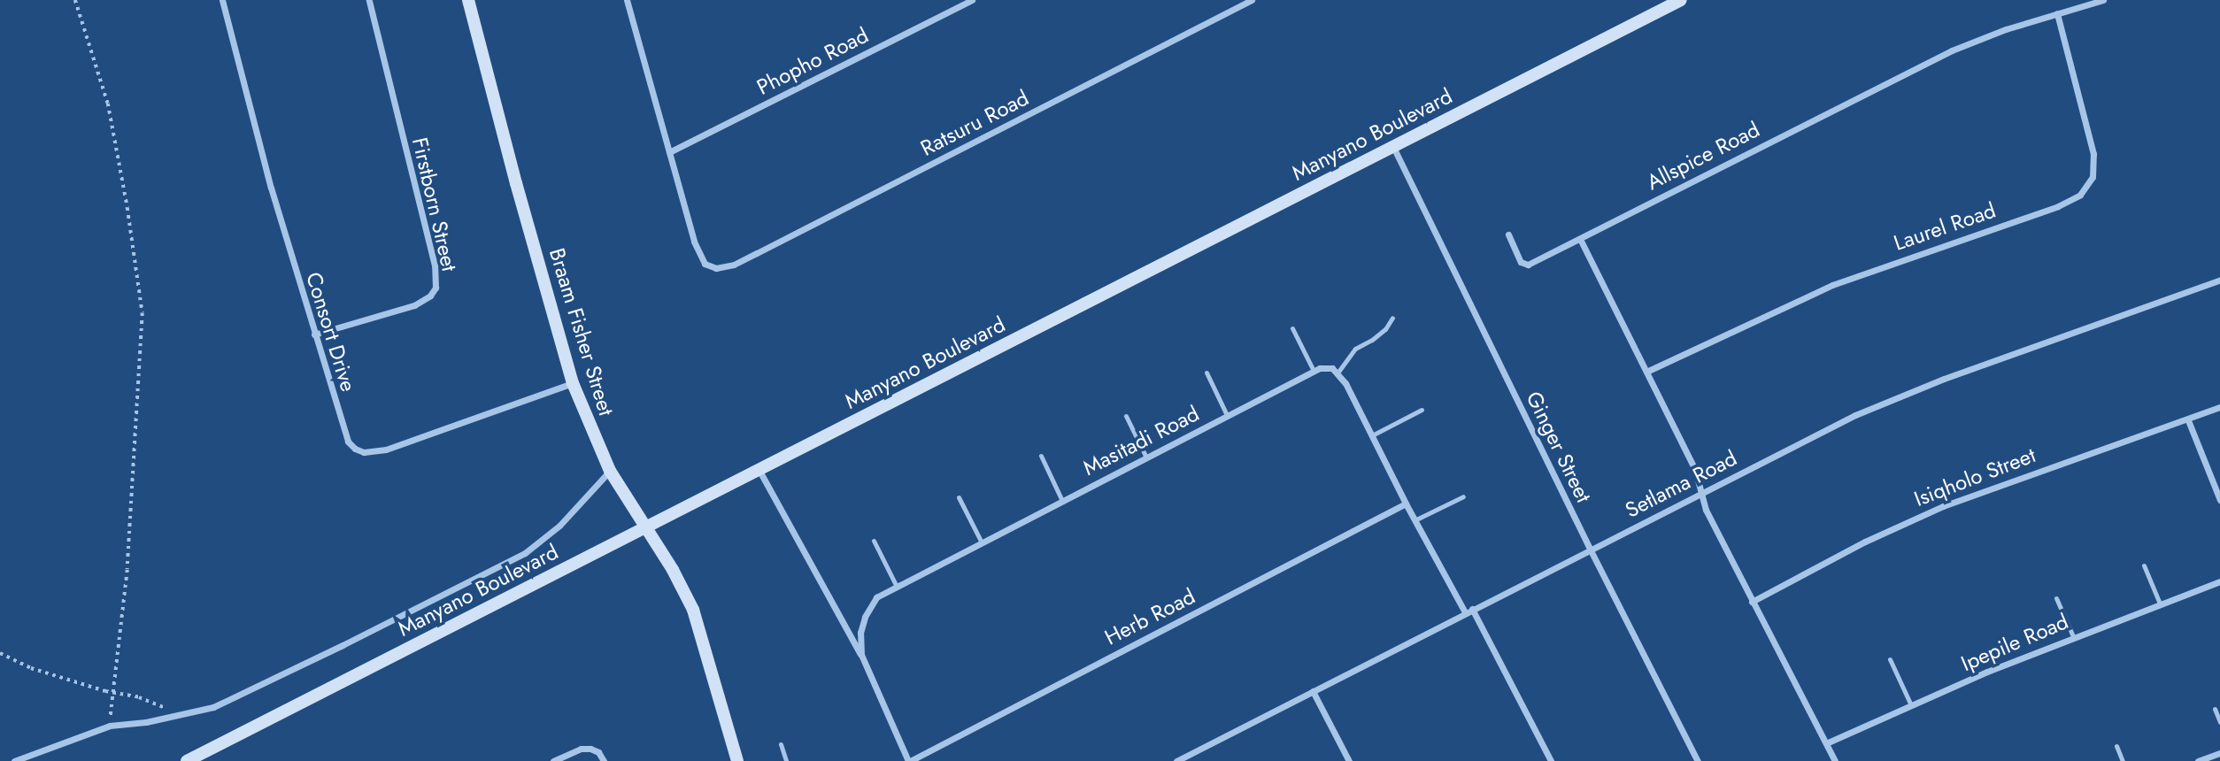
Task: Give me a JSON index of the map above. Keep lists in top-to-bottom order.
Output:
{
  "streets": {
    "street": [
      "Phopho Road",
      "Ratsuru Road",
      "Manyano Boulevard",
      "Allspice Road",
      "Firstborn Street",
      "Laurel Road",
      "Consort Drive",
      "Braam Fisher Street",
      "Masitadi Road",
      "Ginger Street",
      "Isiqholo Street",
      "Setlama Road",
      "Herb Road",
      "Ipepile Road"
    ]
  },
  "crossings": [
    ["Phopho Road", "Ratsuru Road"],
    ["Manyano Boulevard", "Braam Fisher Street"],
    ["Manyano Boulevard", "Ginger Street"],
    ["Allspice Road", "Laurel Road"],
    ["Firstborn Street", "Consort Drive"],
    ["Consort Drive", "Braam Fisher Street"],
    ["Masitadi Road", "Herb Road"],
    ["Ginger Street", "Setlama Road"]
  ]
}
